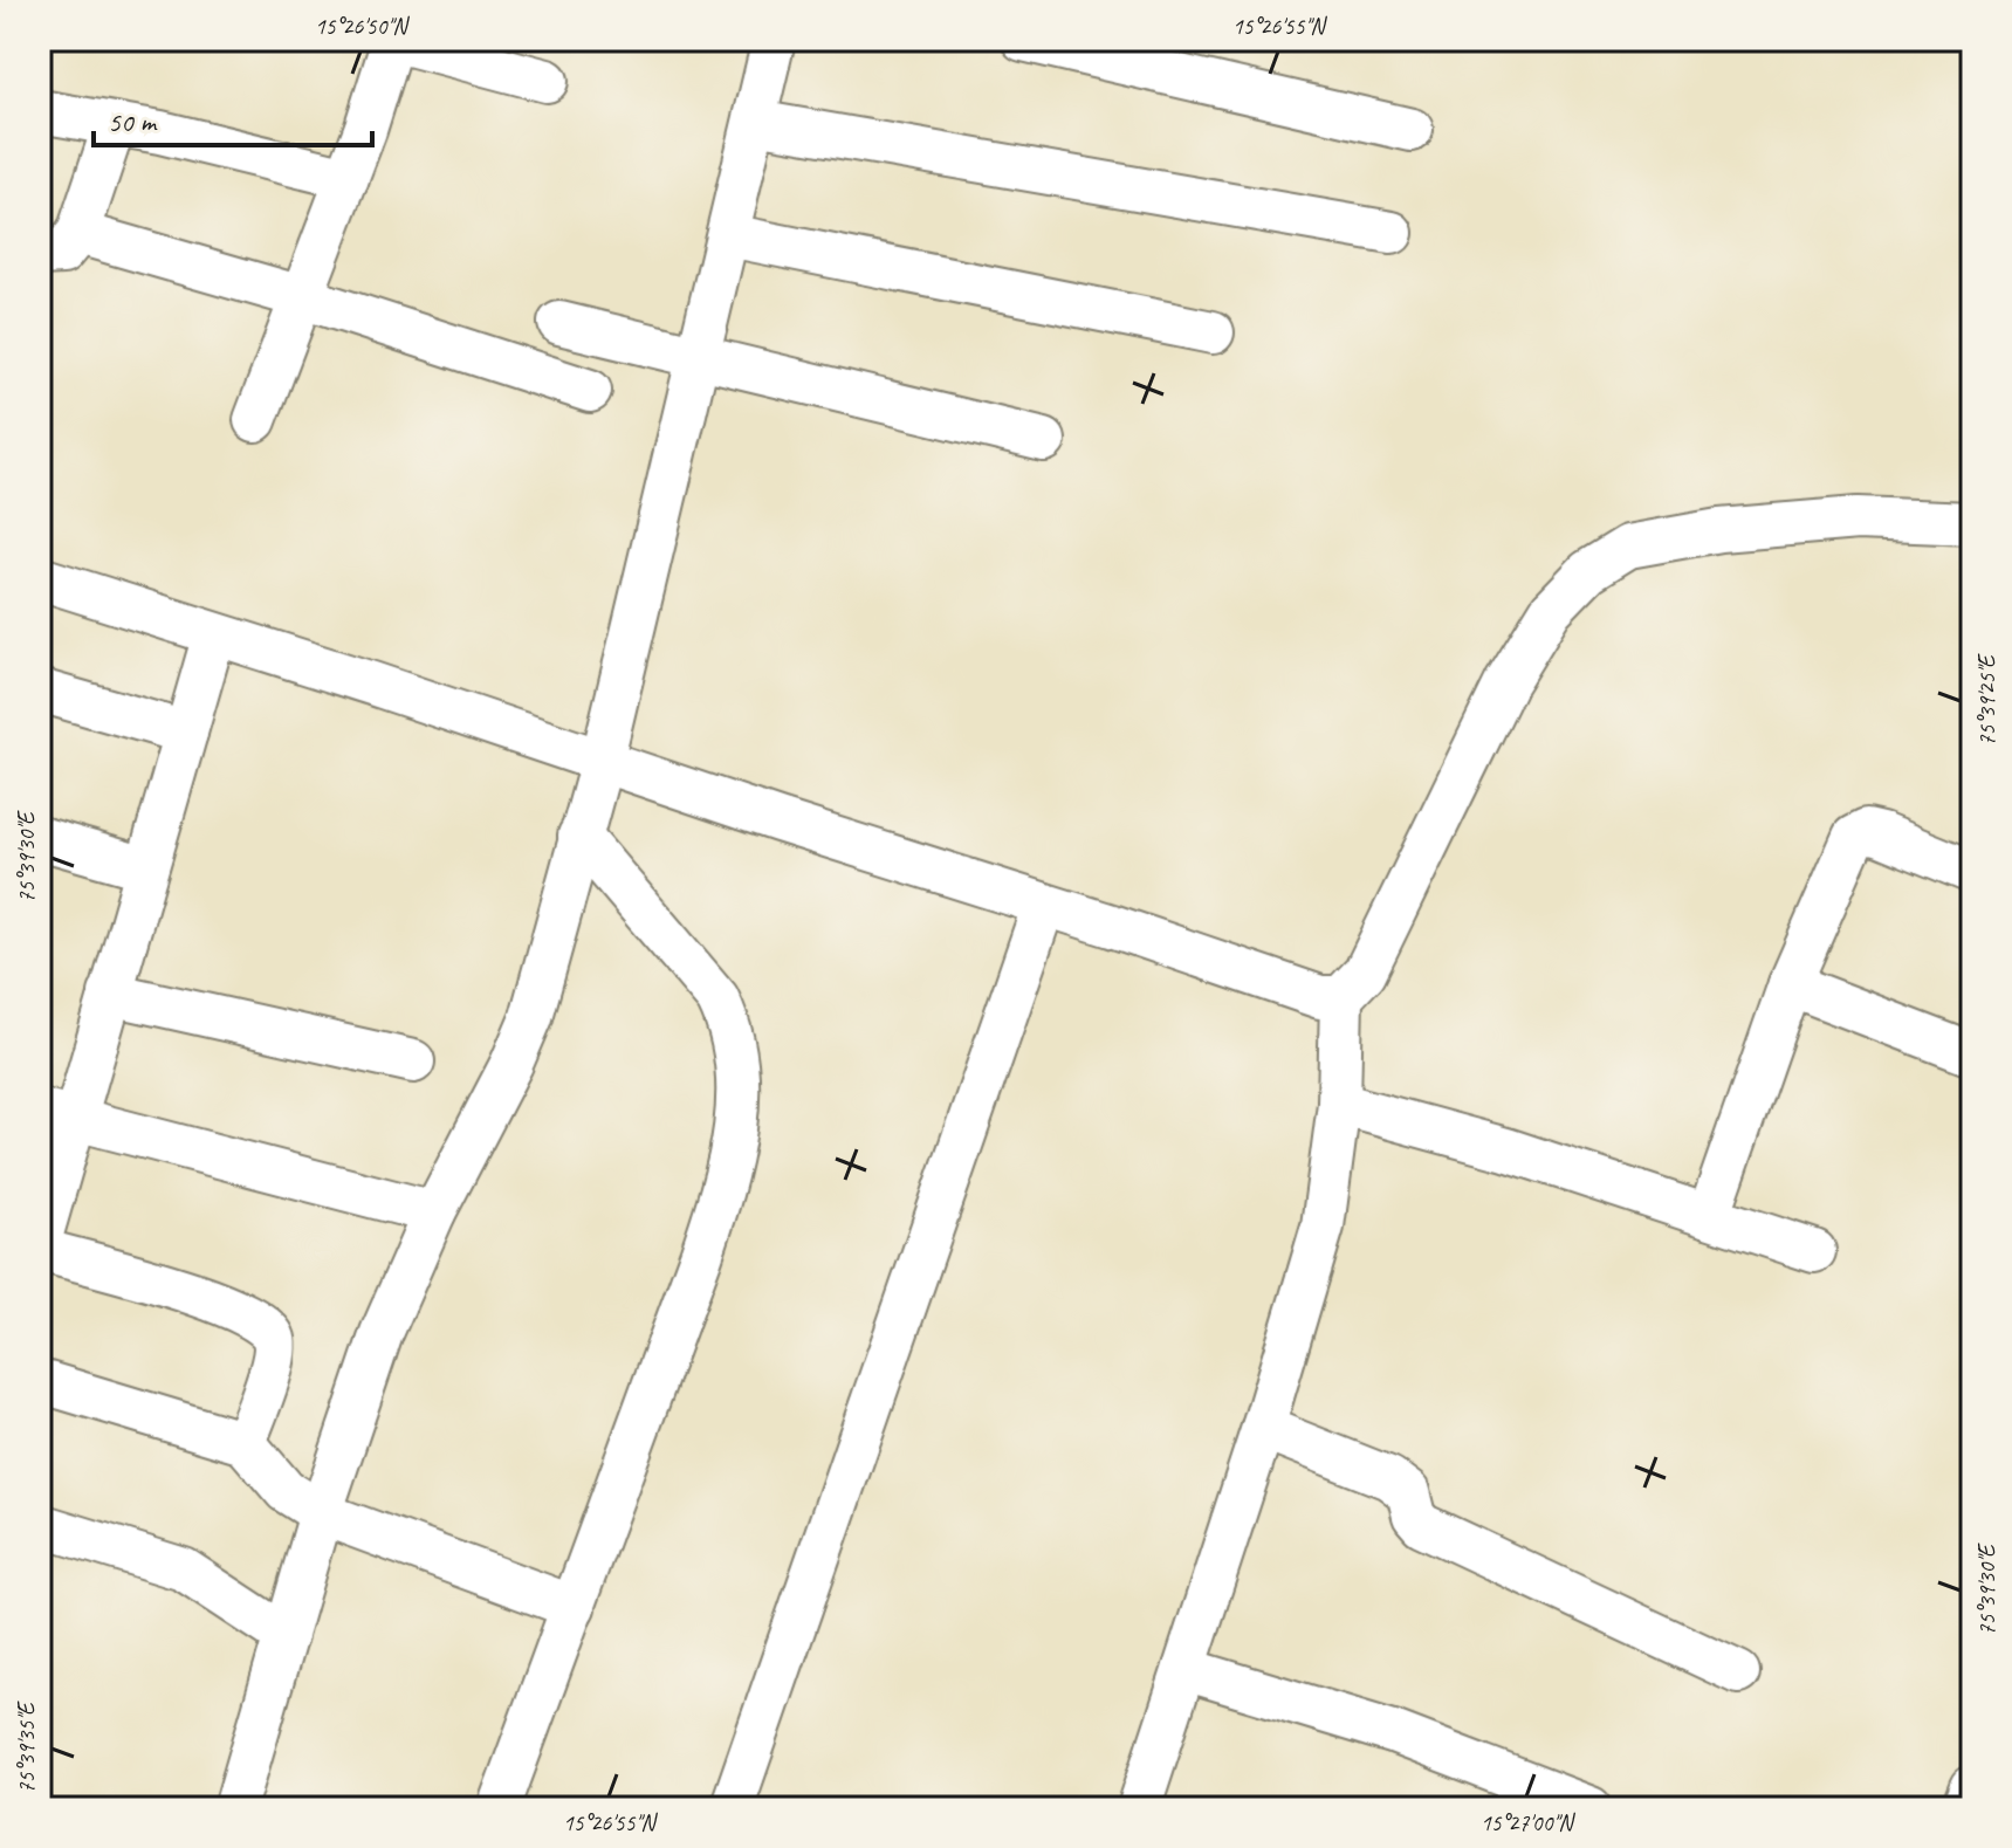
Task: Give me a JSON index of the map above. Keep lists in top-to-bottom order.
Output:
{
  "scale_bar": "50 m",
  "coordinates": [
    "15°26'50\"N",
    "15°26'55\"N",
    "75°39'25\"E",
    "75°39'30\"E",
    "75°39'35\"E",
    "15°27'00\"N"
  ]
}
